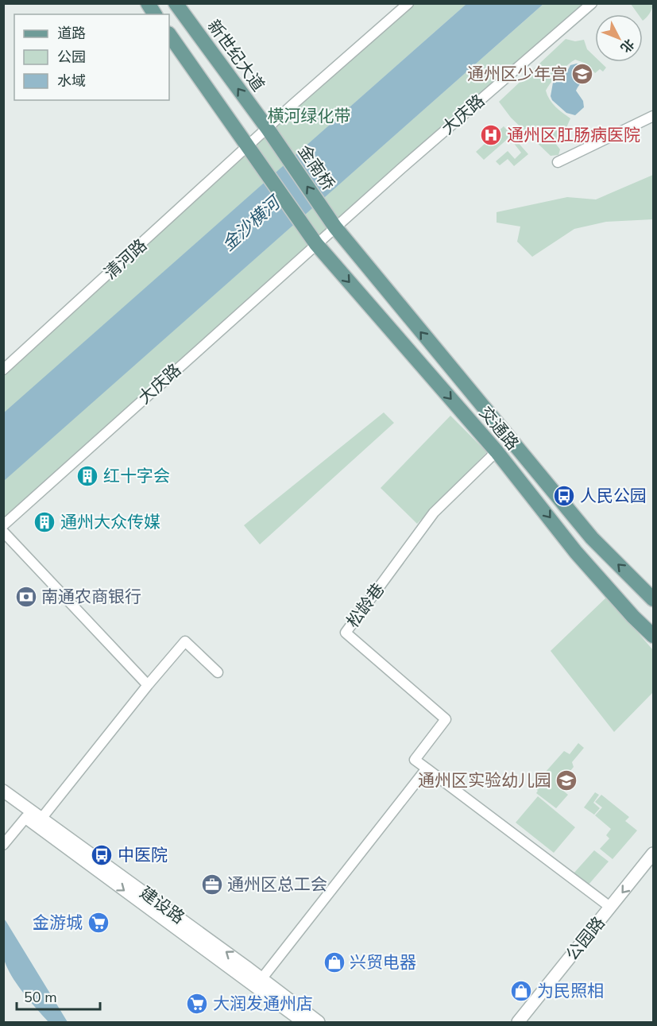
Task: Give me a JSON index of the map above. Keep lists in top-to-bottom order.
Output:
{
  "streets": {
    "main road": ["新世纪大道", "金南桥", "交通路"],
    "street": [
      "大庆路",
      "清河路",
      "松龄巷",
      "建设路",
      "公园路"
    ]
  },
  "crossings": [
    ["新世纪大道", "金南桥"],
    ["新世纪大道", "清河路"],
    ["大庆路", "金南桥"],
    ["大庆路", "交通路"],
    ["金南桥", "清河路"],
    ["金南桥", "交通路"],
    ["交通路", "松龄巷"]
  ],
  "water": ["金沙横河"],
  "parks": ["横河绿化带"],
  "places": {
    "school or university": ["通州区少年宫", "通州区实验幼儿园"],
    "hospital": ["通州区肛肠病医院"],
    "building": ["红十字会", "通州大众传媒"],
    "bus stop": ["人民公园", "中医院"],
    "bank": ["南通农商银行"],
    "office": ["通州区总工会"],
    "supermarket": ["金游城", "大润发通州店"],
    "shop": ["兴贸电器", "为民照相"]
  },
  "legend": ["道路", "公园", "水域"],
  "scale_bar": "50 m",
  "north": "bottom right"
}
